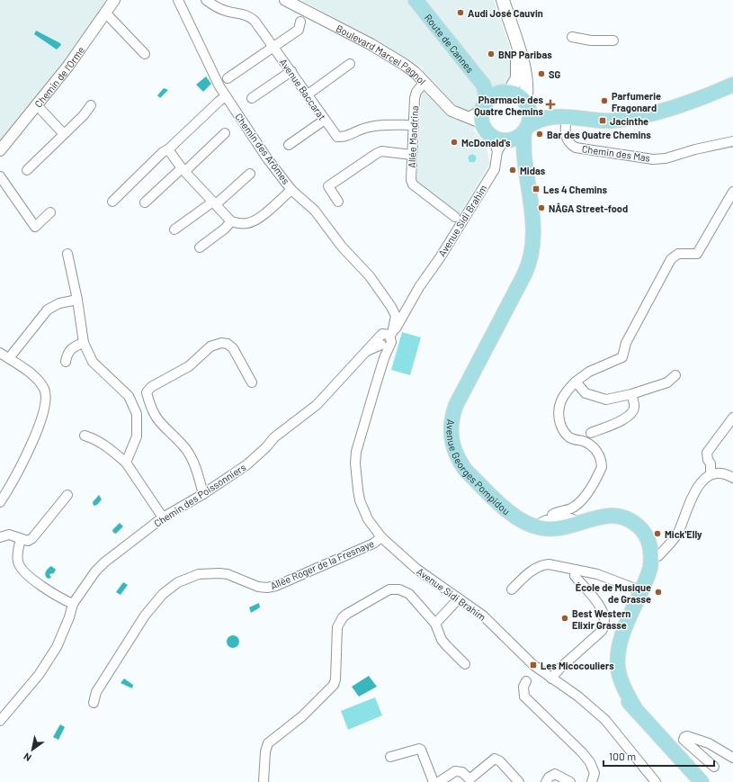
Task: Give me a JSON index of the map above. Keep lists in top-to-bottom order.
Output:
{
  "streets": {
    "main road": ["Route de Cannes", "Avenue Georges Pompidou"],
    "street": [
      "Boulevard Marcel Pagnol",
      "Chemin de l'Orme",
      "Avenue Baccarat",
      "Allée Mandrina",
      "Chemin des Arômes",
      "Chemin des Mas",
      "Avenue Sidi Brahim",
      "Chemin des Poissonniers",
      "Allée Roger de la Fresnaye"
    ]
  },
  "crossings": [
    ["Route de Cannes", "Boulevard Marcel Pagnol"],
    ["Route de Cannes", "Avenue Sidi Brahim"],
    ["Route de Cannes", "Avenue Georges Pompidou"],
    ["Boulevard Marcel Pagnol", "Allée Mandrina"],
    ["Boulevard Marcel Pagnol", "Avenue Sidi Brahim"],
    ["Boulevard Marcel Pagnol", "Avenue Georges Pompidou"],
    ["Avenue Baccarat", "Allée Mandrina"],
    ["Chemin des Arômes", "Avenue Sidi Brahim"],
    ["Avenue Sidi Brahim", "Avenue Georges Pompidou"],
    ["Avenue Sidi Brahim", "Chemin des Poissonniers"],
    ["Avenue Sidi Brahim", "Allée Roger de la Fresnaye"]
  ],
  "places": {
    "other": [
      "Audi José Cauvin",
      "BNP Paribas",
      "SG",
      "Parfumerie Fragonard",
      "Bar des Quatre Chemins",
      "McDonald's",
      "Midas",
      "NÂGA Street-food",
      "Mick'Elly",
      "École de Musique de Grasse",
      "Best Western Elixir Grasse"
    ],
    "health": ["Pharmacie des Quatre Chemins"],
    "transit": ["Jacinthe", "Les 4 Chemins", "Les Micocouliers"]
  },
  "scale_bar": "100 m",
  "north": "bottom left"
}
